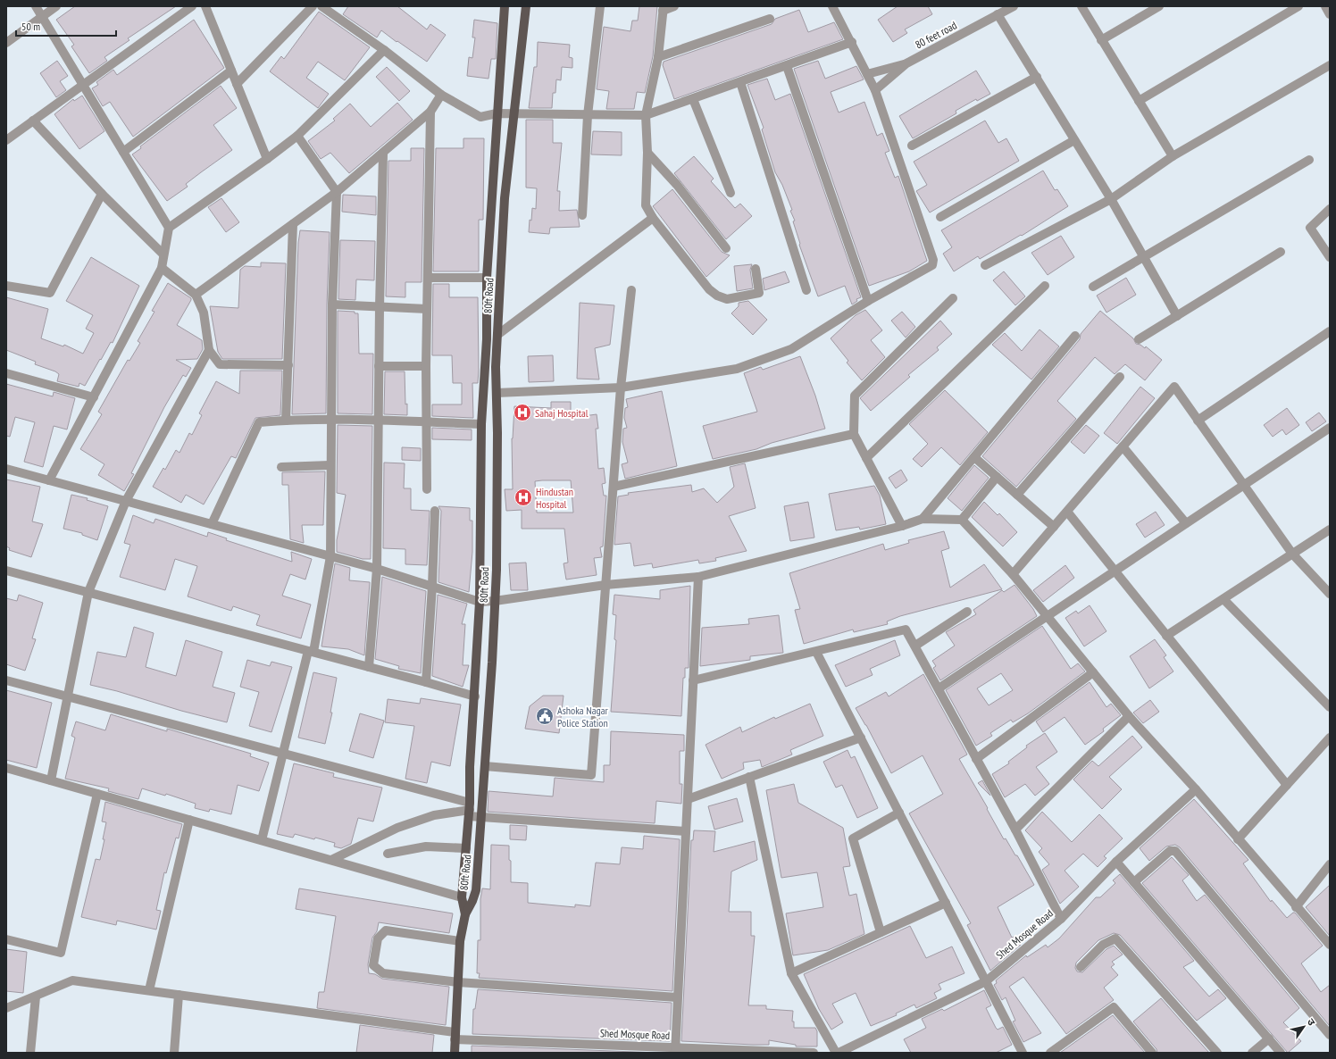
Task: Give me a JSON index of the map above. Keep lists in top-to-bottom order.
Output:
{
  "streets": {
    "main road": ["80ft Road"],
    "street": ["80 feet road", "Shed Mosque Road"]
  },
  "crossings": [
    ["80ft Road", "Shed Mosque Road"]
  ],
  "places": {
    "hospital": ["Sahaj Hospital", "Hindustan Hospital"],
    "public building": ["Ashoka Nagar Police Station"]
  },
  "scale_bar": "50 m",
  "north": "top right"
}
